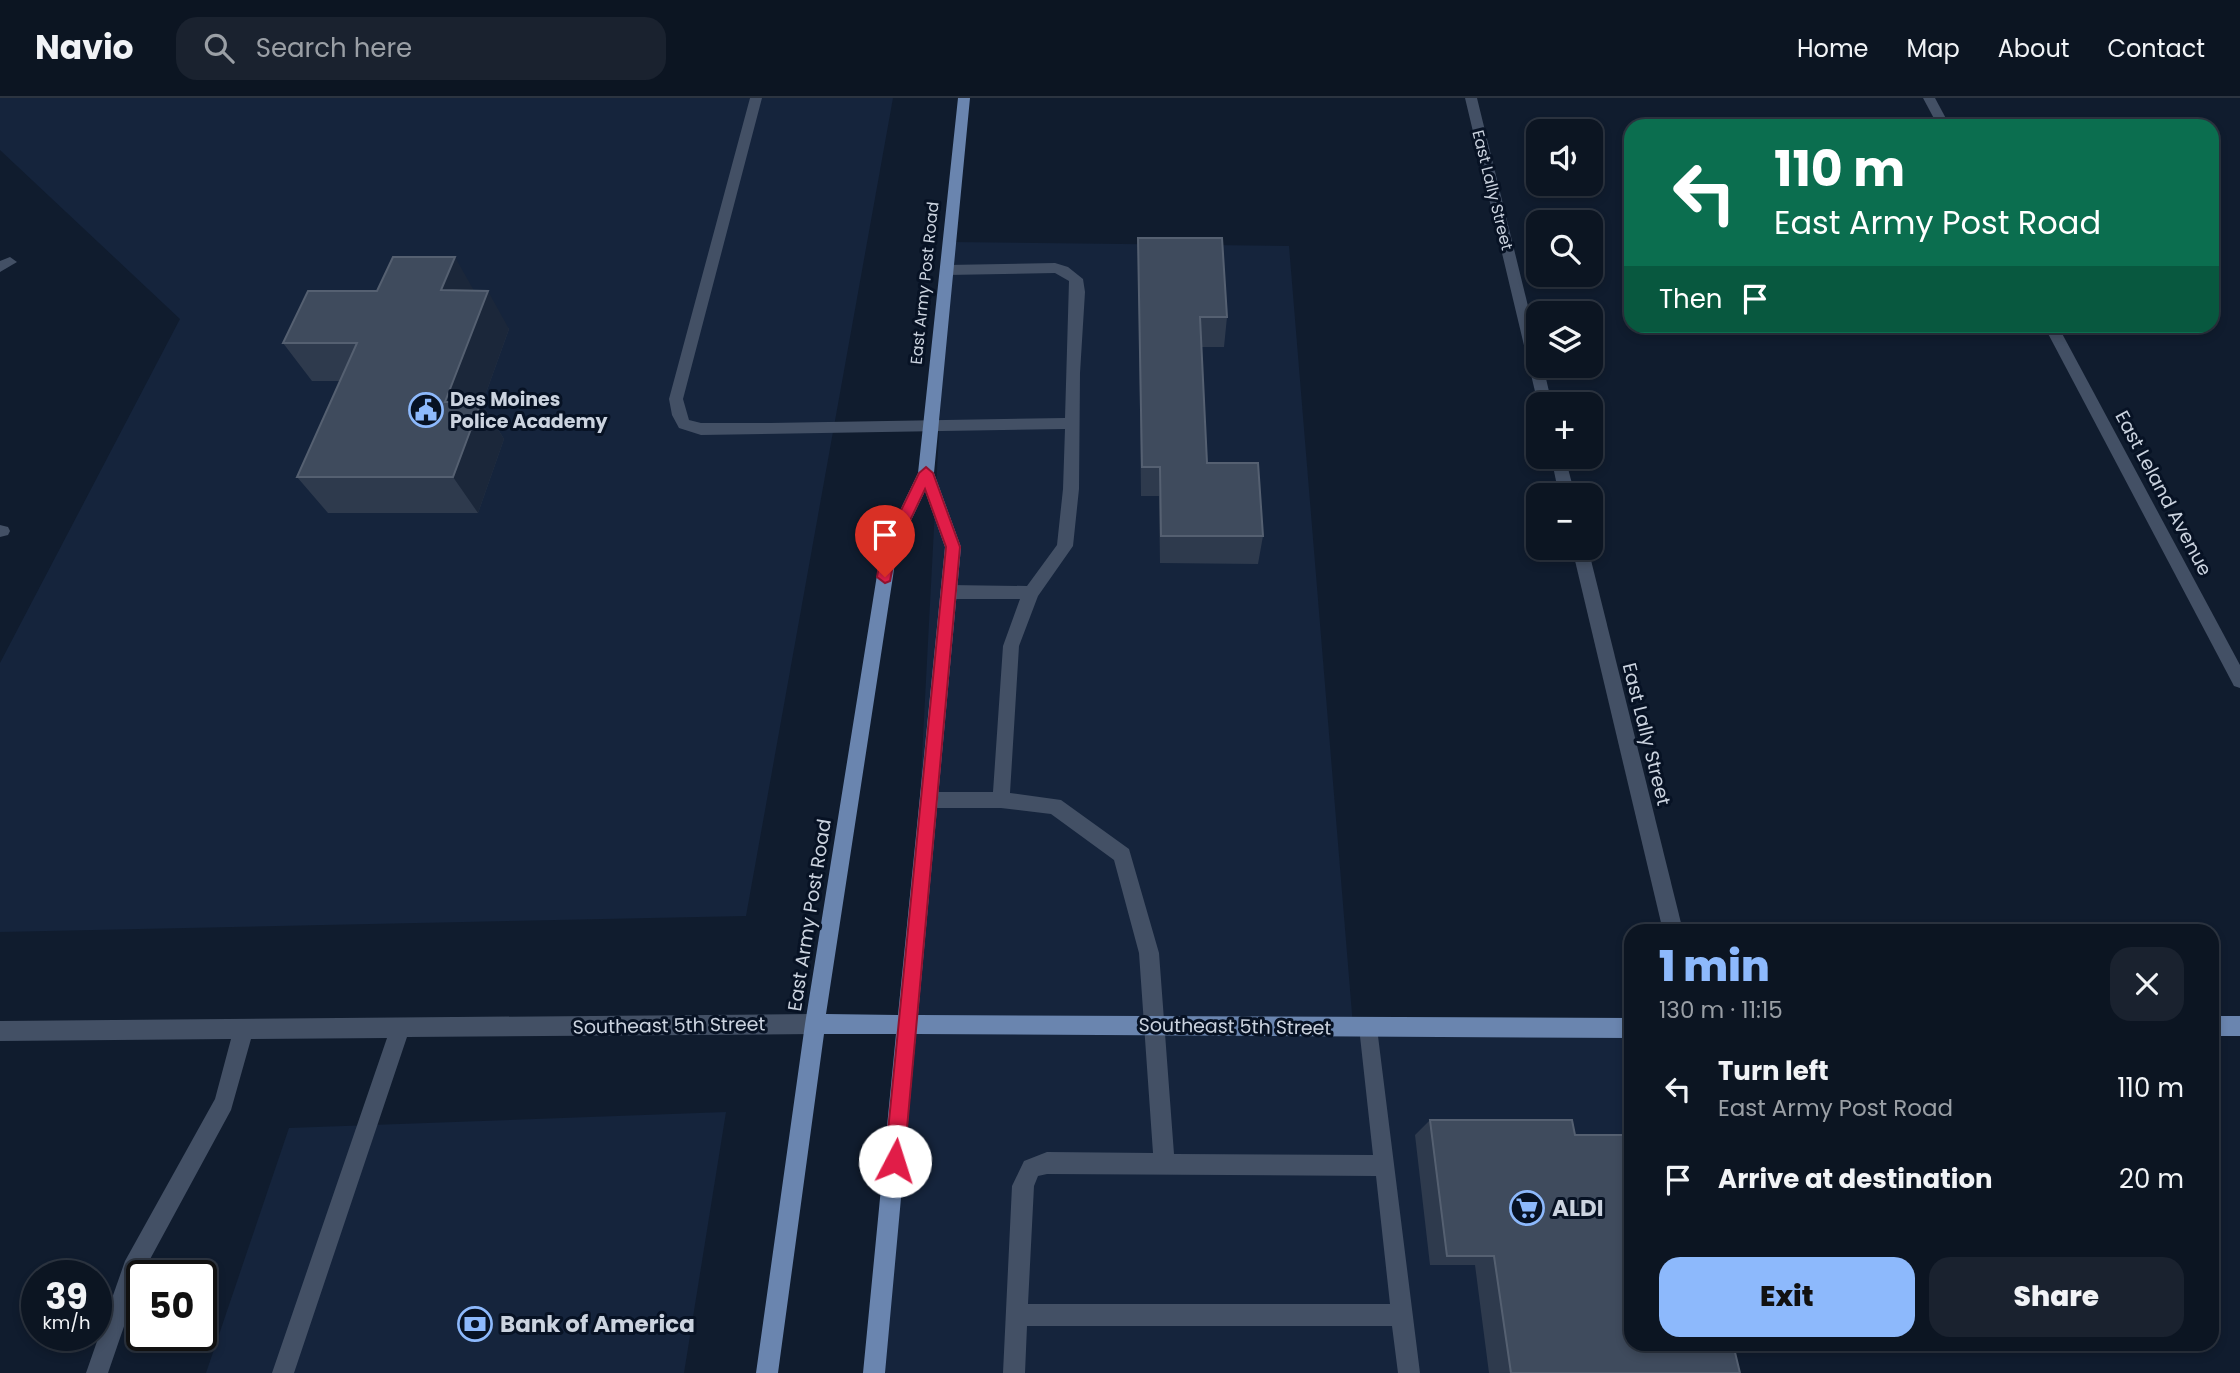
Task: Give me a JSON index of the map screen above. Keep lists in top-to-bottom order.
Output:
{
  "streets": {
    "main road": ["East Army Post Road", "Southeast 5th Street"],
    "street": ["East Lally Street", "East Leland Avenue"]
  },
  "crossings": [
    ["East Army Post Road", "Southeast 5th Street"]
  ],
  "places": {
    "public building": ["Des Moines Police Academy"],
    "supermarket": ["ALDI"],
    "bank": ["Bank of America"]
  },
  "page": {
    "header": "Navio",
    "search": "Search here",
    "nav": [
      "Home",
      "Map",
      "About",
      "Contact"
    ],
    "map_buttons": ["+", "−"],
    "turn": ["110 m", "East Army Post Road"],
    "then": "Then",
    "heading": ["1 min", "130 m · 11:15"],
    "list": [
      {
        "name": "Turn left",
        "note": "East Army Post Road",
        "value": "110 m"
      },
      {
        "name": "Arrive at destination",
        "value": "20 m"
      }
    ],
    "buttons": ["Exit", "Share"],
    "speed": "39 km/h",
    "limit": "50"
  }
}
